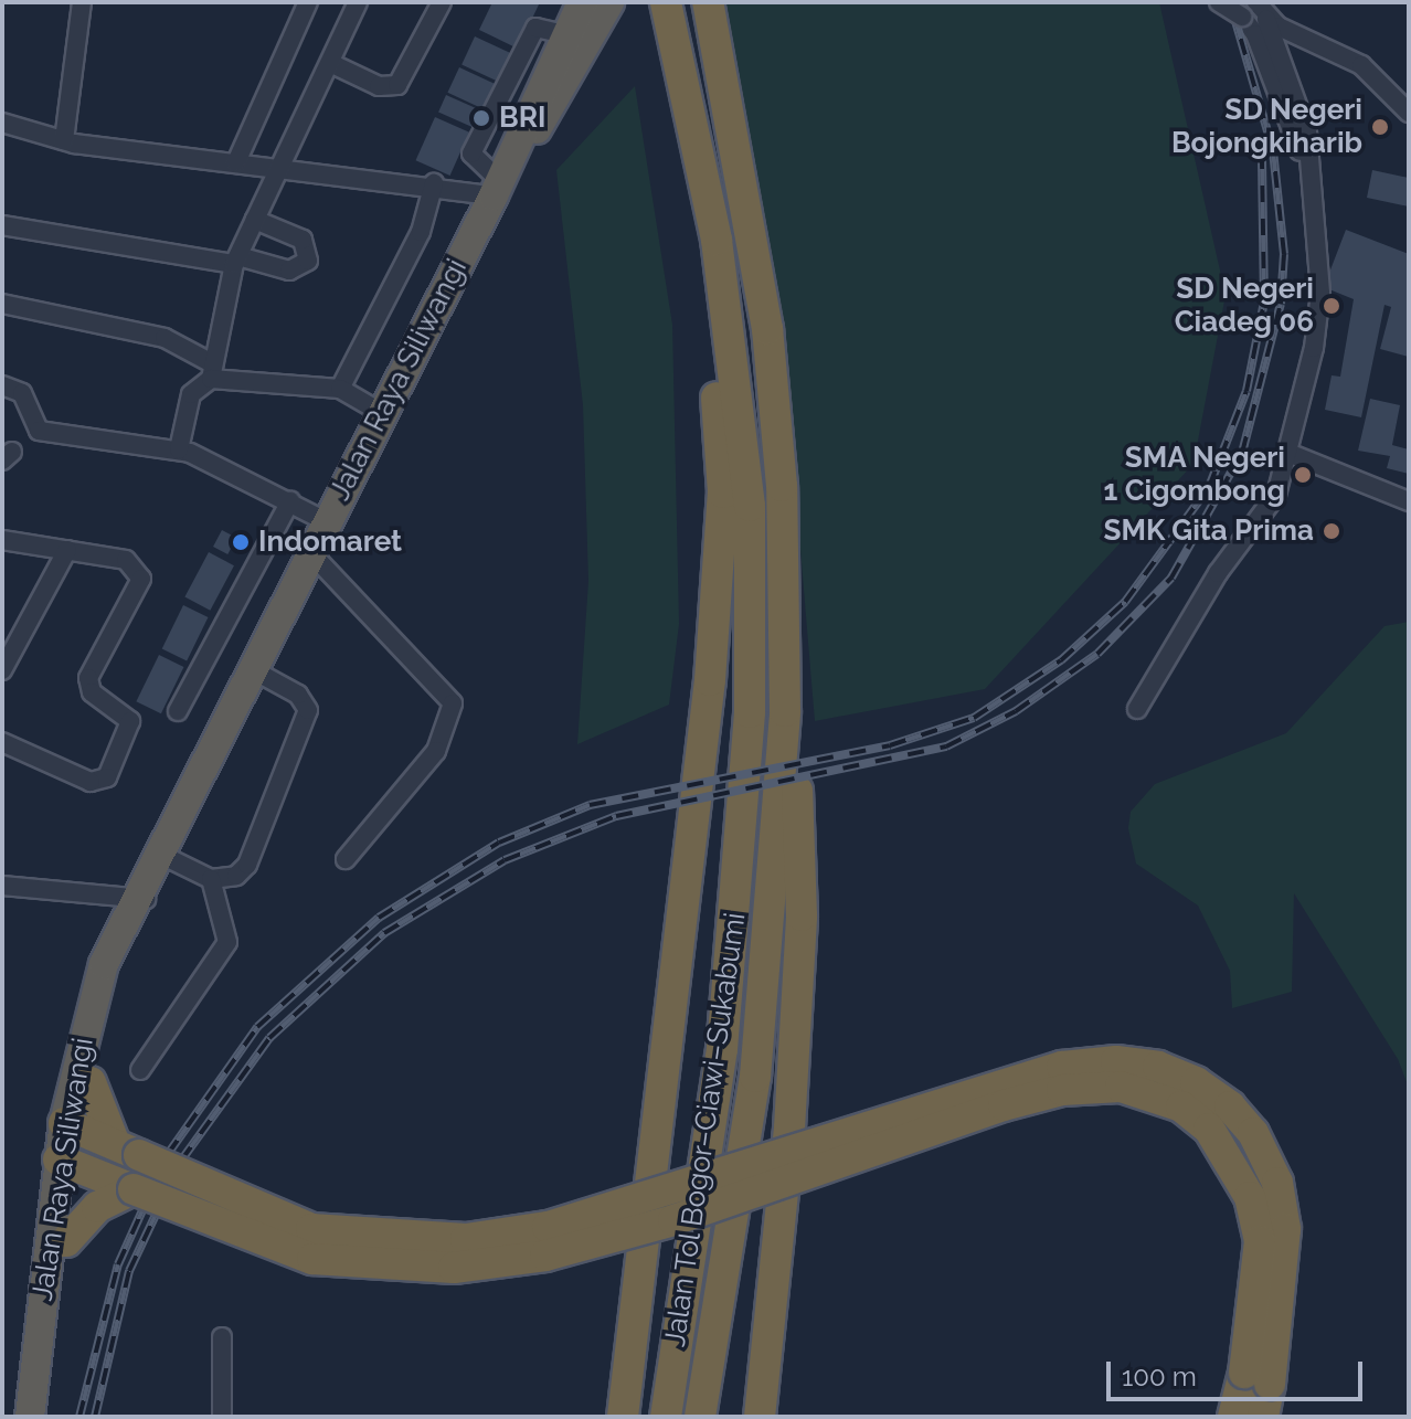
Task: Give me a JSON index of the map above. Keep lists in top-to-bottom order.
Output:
{
  "streets": {
    "highway": ["Jalan Raya Siliwangi", "Jalan Tol Bogor–Ciawi–Sukabumi"]
  },
  "places": [
    "BRI",
    "SD Negeri Bojongkiharib",
    "SD Negeri Ciadeg 06",
    "SMA Negeri 1 Cigombong",
    "SMK Gita Prima",
    "Indomaret"
  ],
  "scale_bar": "100 m"
}
